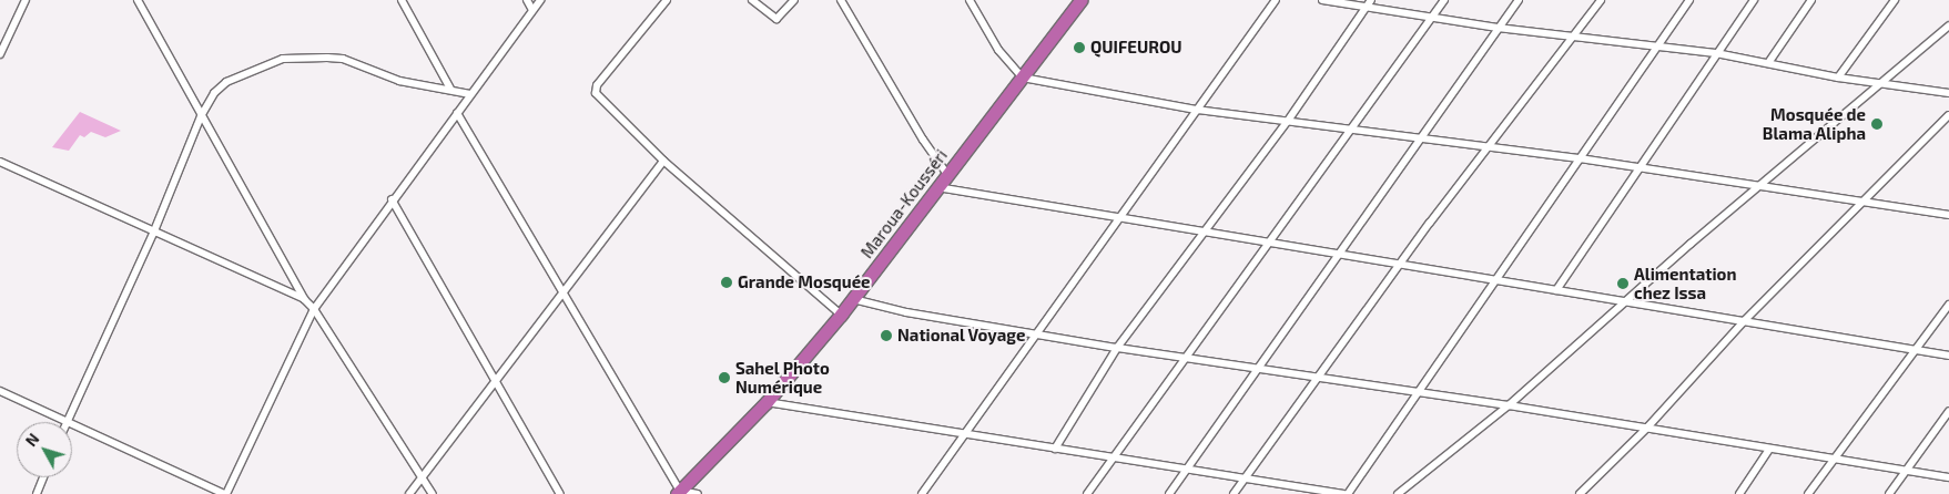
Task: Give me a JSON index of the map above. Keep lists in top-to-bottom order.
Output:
{
  "streets": {
    "highway": ["Maroua-Kousséri"]
  },
  "places": [
    "QUIFEUROU",
    "Mosquée de Blama Alipha",
    "Grande Mosquée",
    "Alimentation chez Issa",
    "National Voyage",
    "Sahel Photo Numérique"
  ],
  "north": "top left"
}
